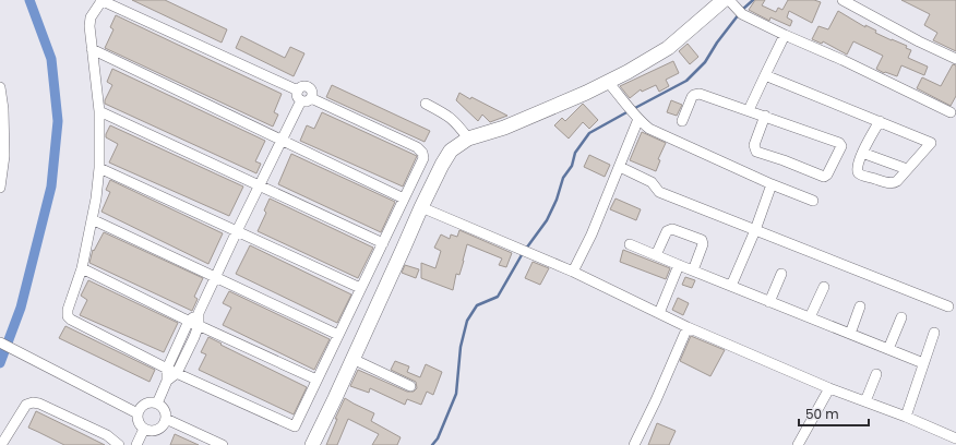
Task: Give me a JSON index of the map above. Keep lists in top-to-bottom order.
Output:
{
  "scale_bar": "50 m"
}
